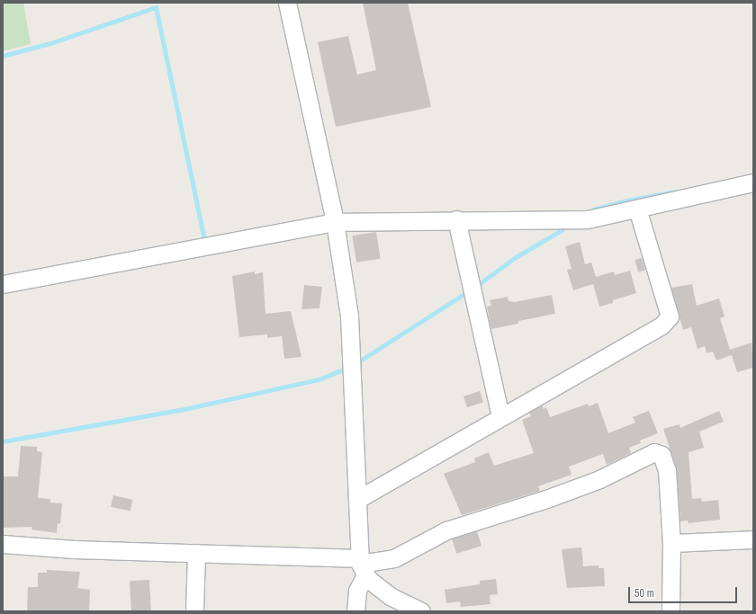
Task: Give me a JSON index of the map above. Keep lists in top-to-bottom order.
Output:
{
  "scale_bar": "50 m"
}
